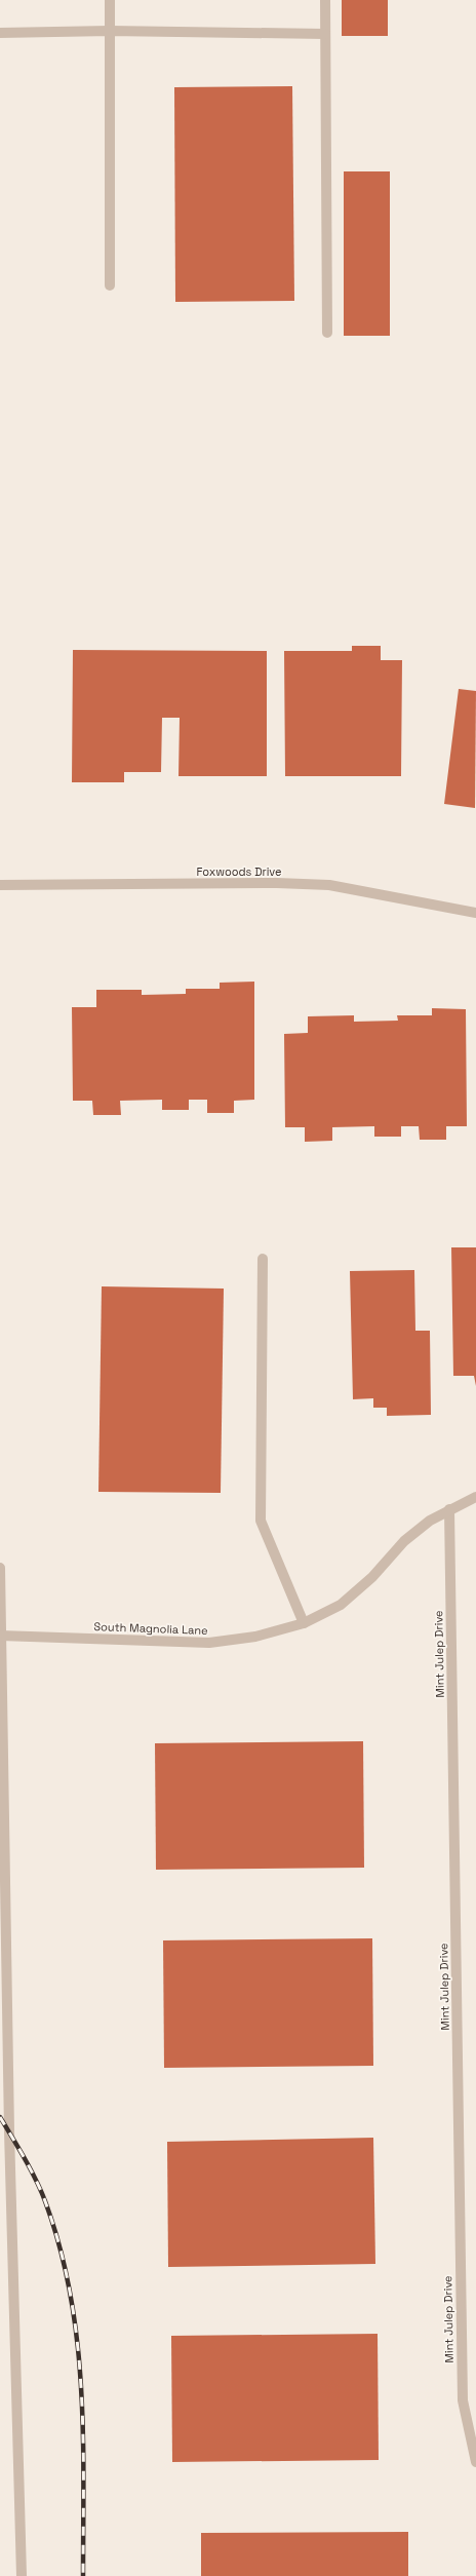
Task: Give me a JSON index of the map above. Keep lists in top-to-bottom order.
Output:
{
  "streets": {
    "street": ["Foxwoods Drive", "South Magnolia Lane", "Mint Julep Drive"]
  },
  "crossings": [
    ["South Magnolia Lane", "Mint Julep Drive"]
  ]
}
